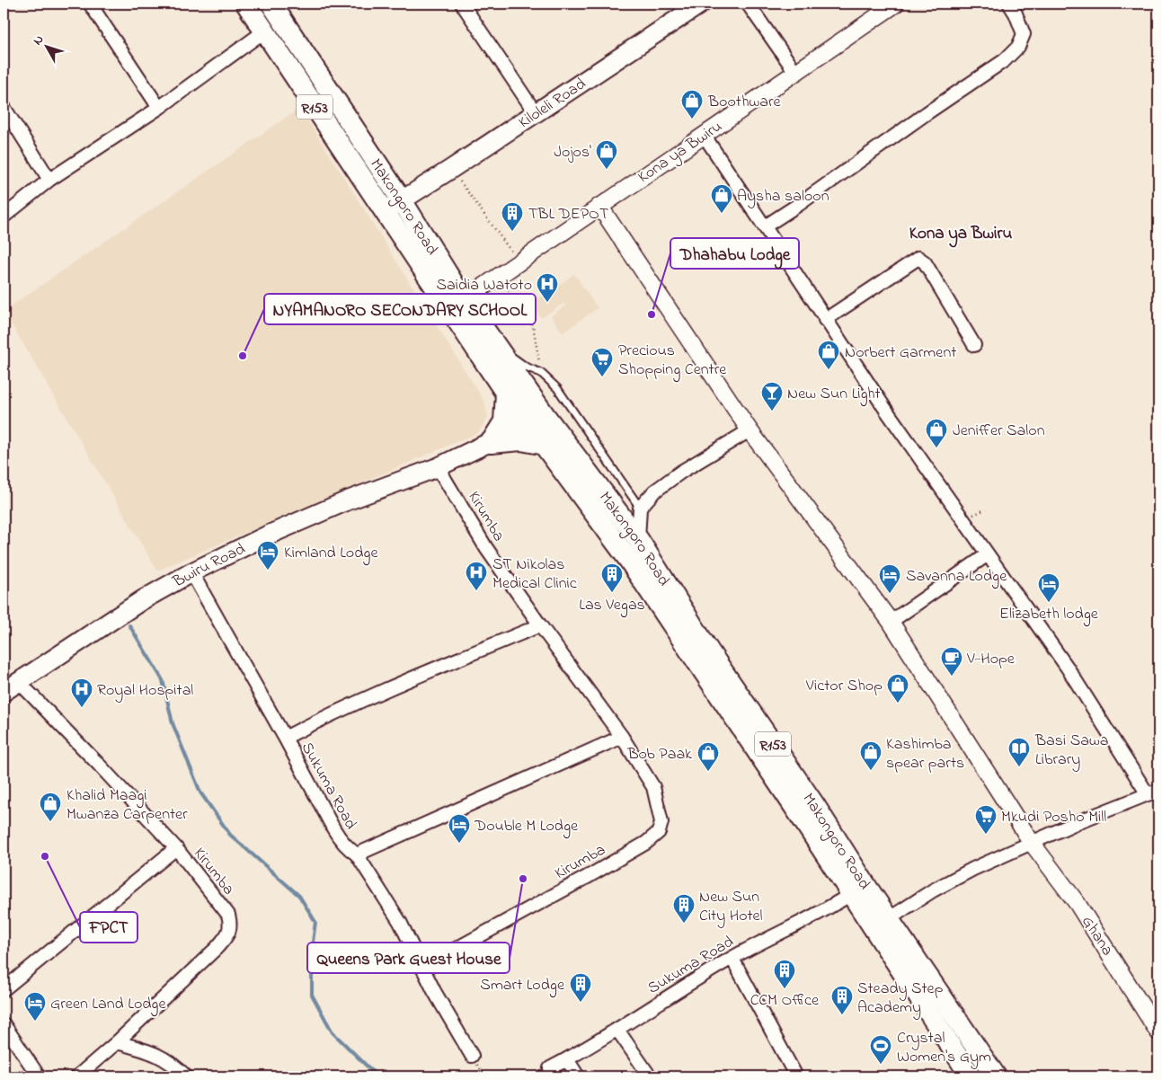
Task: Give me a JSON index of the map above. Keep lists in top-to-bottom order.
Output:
{
  "streets": {
    "main road": [
      "Kiloleli Road",
      "R153",
      "Makongoro Road",
      "Bwiru Road"
    ],
    "street": [
      "Kona ya Bwiru",
      "Kirumba",
      "Sukuma Road",
      "Ghana"
    ]
  },
  "crossings": [
    ["Kiloleli Road", "Makongoro Road"],
    ["Kona ya Bwiru", "Makongoro Road"],
    ["Kona ya Bwiru", "Ghana"],
    ["Makongoro Road", "Bwiru Road"],
    ["Makongoro Road", "Sukuma Road"],
    ["Kirumba", "Bwiru Road"],
    ["Kirumba", "Sukuma Road"],
    ["Bwiru Road", "Sukuma Road"]
  ],
  "districts": ["Kona ya Bwiru"],
  "places": {
    "shop": [
      "Boothware",
      "Jojos'",
      "Aysha saloon",
      "Norbert Garment",
      "Jeniffer Salon",
      "Victor Shop",
      "Kashimba spear parts",
      "Bob Paak",
      "Khalid Maagi Mwanza Carpenter"
    ],
    "building": [
      "TBL DEPOT",
      "Las Vegas",
      "New Sun City Hotel",
      "CCM Office",
      "Smart Lodge",
      "Steady Step Academy"
    ],
    "hospital": ["Saidia Watoto", "ST Nikolas Medical Clinic", "Royal Hospital"],
    "other": [
      "Dhahabu Lodge",
      "NYAMANORO SECONDARY SCHOOL",
      "FPCT",
      "Queens Park Guest House"
    ],
    "supermarket": ["Precious Shopping Centre", "Mkudi Posho Mill"],
    "bar": ["New Sun Light"],
    "hotel": [
      "Kimland Lodge",
      "Savanna Lodge",
      "Elizabeth lodge",
      "Double M Lodge",
      "Green Land Lodge"
    ],
    "cafe": ["V-Hope"],
    "library": ["Basi Sawa Library"],
    "sports": ["Crystal Women's Gym"]
  },
  "north": "top left"
}
